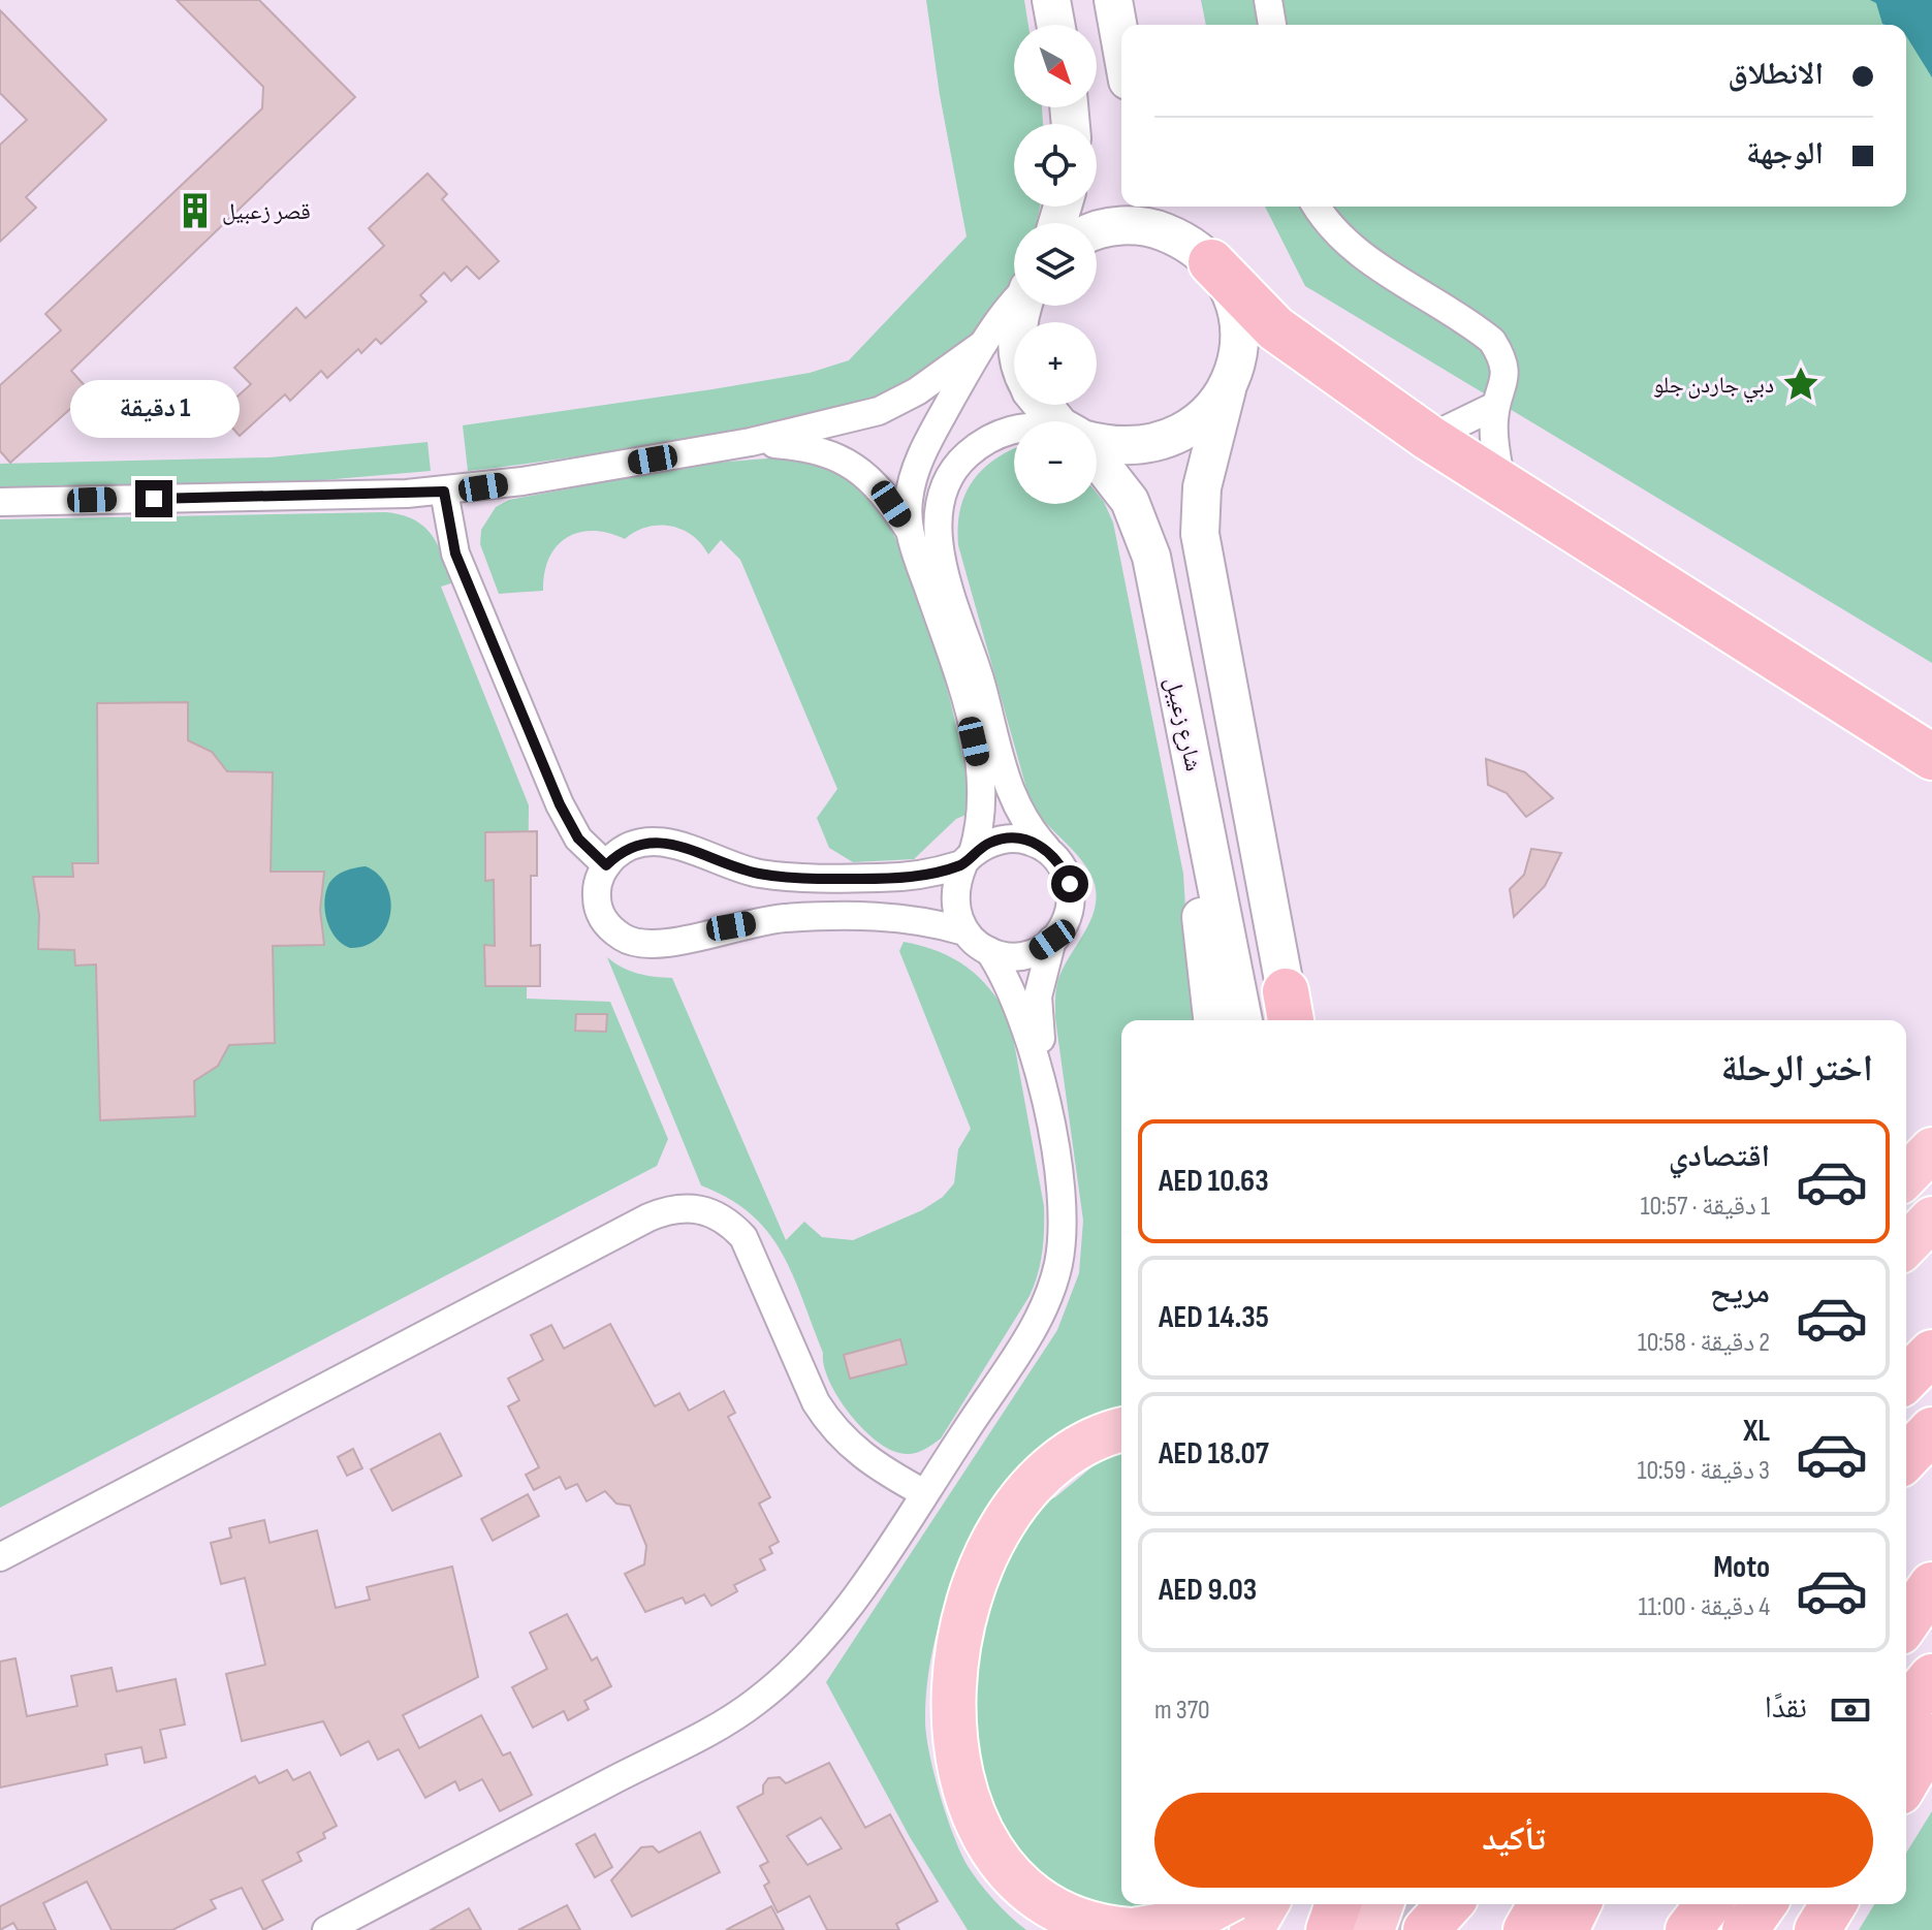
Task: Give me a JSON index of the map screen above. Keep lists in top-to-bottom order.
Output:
{
  "streets": {
    "main road": ["شارع زعيبل"]
  },
  "places": {
    "building": ["قصر زعبيل"],
    "place": ["دبي جاردن جلو"]
  },
  "north": "bottom right",
  "page": {
    "map_buttons": ["+", "−"],
    "banner": ["الانطلاق", "الوجهة"],
    "bubble": "1 دقيقة",
    "heading": "اختر الرحلة",
    "list": [
      {
        "name": "اقتصادي",
        "note": "1 دقيقة · 10:57",
        "value": "AED 10.63"
      },
      {
        "name": "مريح",
        "note": "2 دقيقة · 10:58",
        "value": "AED 14.35"
      },
      {
        "name": "XL",
        "note": "3 دقيقة · 10:59",
        "value": "AED 18.07"
      },
      {
        "name": "Moto",
        "note": "4 دقيقة · 11:00",
        "value": "AED 9.03"
      }
    ],
    "pay": ["نقدًا", "370 m"],
    "buttons": "تأكيد"
  }
}
